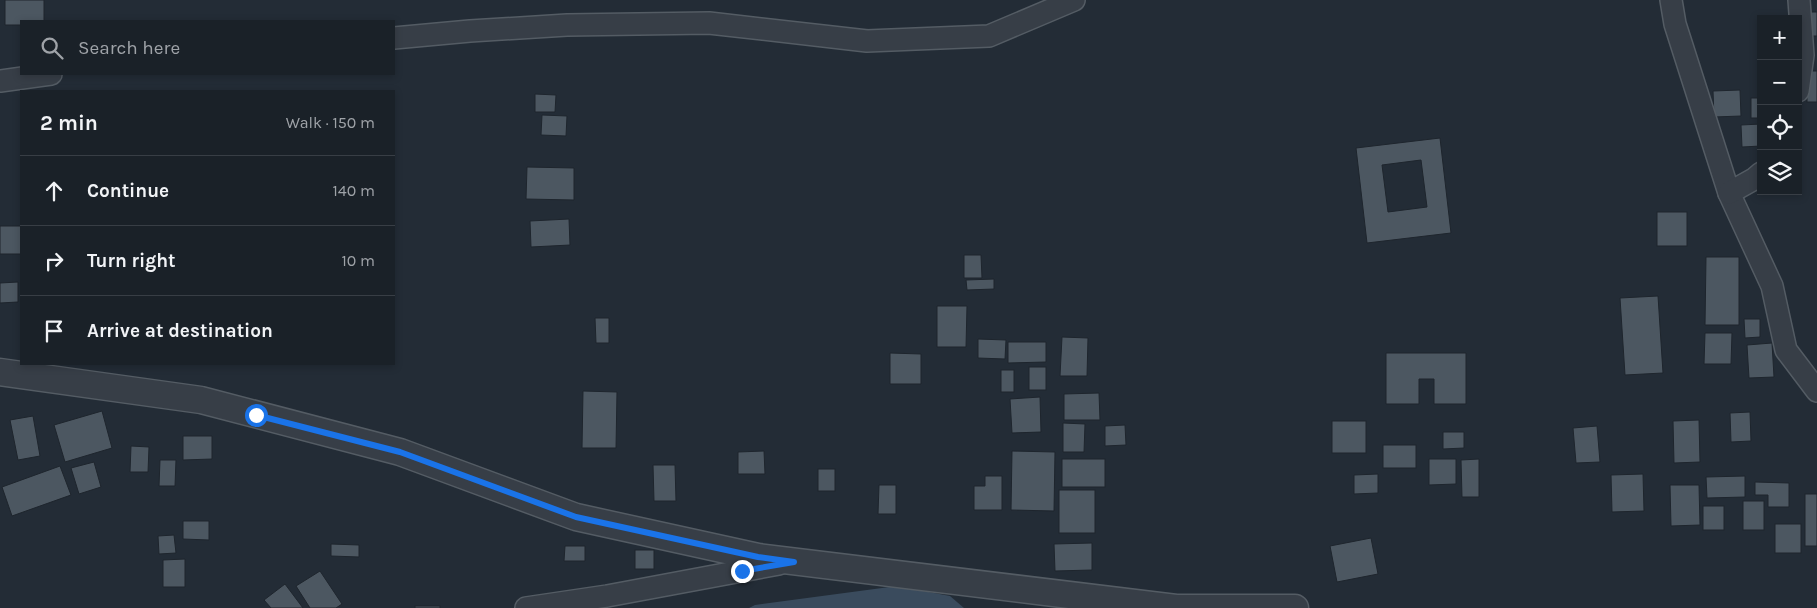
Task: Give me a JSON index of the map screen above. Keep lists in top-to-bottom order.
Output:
{
  "page": {
    "map_buttons": ["+", "−"],
    "search": "Search here",
    "heading": ["2 min", "Walk · 150 m"],
    "list": [
      ["Continue", "140 m"],
      ["Turn right", "10 m"],
      "Arrive at destination"
    ]
  }
}
